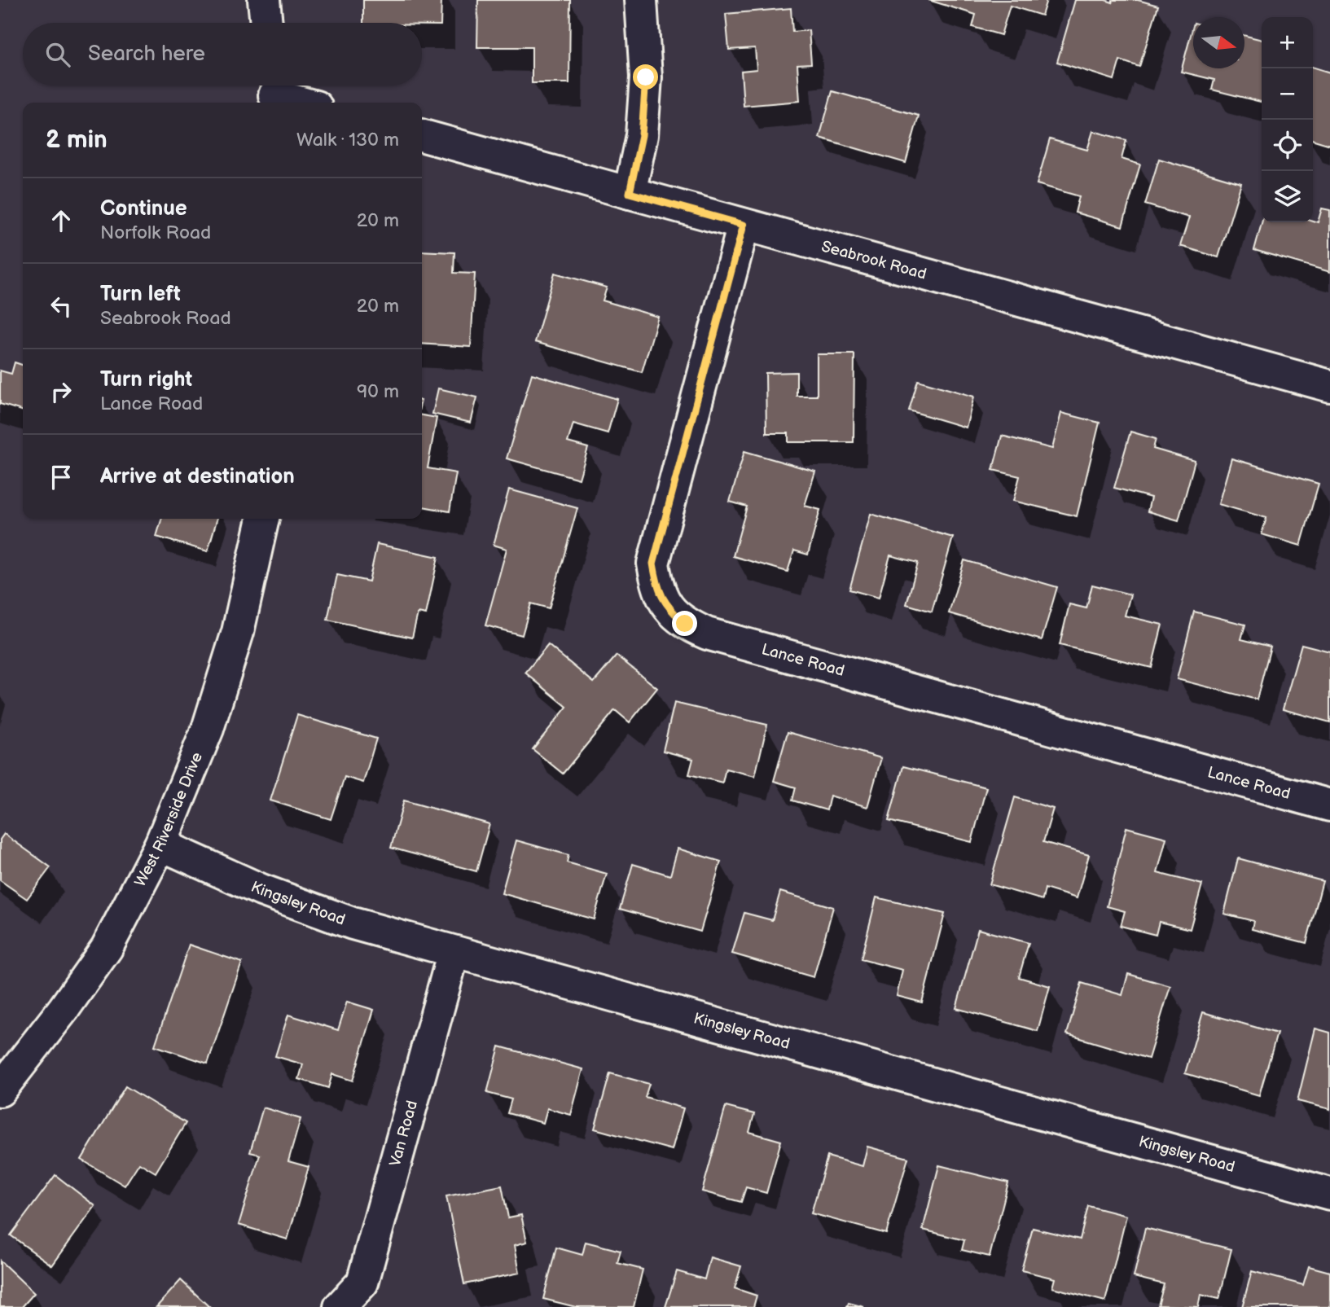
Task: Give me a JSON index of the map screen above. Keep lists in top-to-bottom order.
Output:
{
  "streets": {
    "street": [
      "Seabrook Road",
      "Lance Road",
      "West Riverside Drive",
      "Kingsley Road",
      "Van Road"
    ]
  },
  "crossings": [
    ["Seabrook Road", "Lance Road"],
    ["West Riverside Drive", "Kingsley Road"],
    ["Kingsley Road", "Van Road"]
  ],
  "north": "right",
  "page": {
    "map_buttons": ["+", "−"],
    "search": "Search here",
    "heading": ["2 min", "Walk · 130 m"],
    "list": [
      ["Continue", "Norfolk Road", "20 m"],
      ["Turn left", "Seabrook Road", "20 m"],
      ["Turn right", "Lance Road", "90 m"],
      "Arrive at destination"
    ]
  }
}
